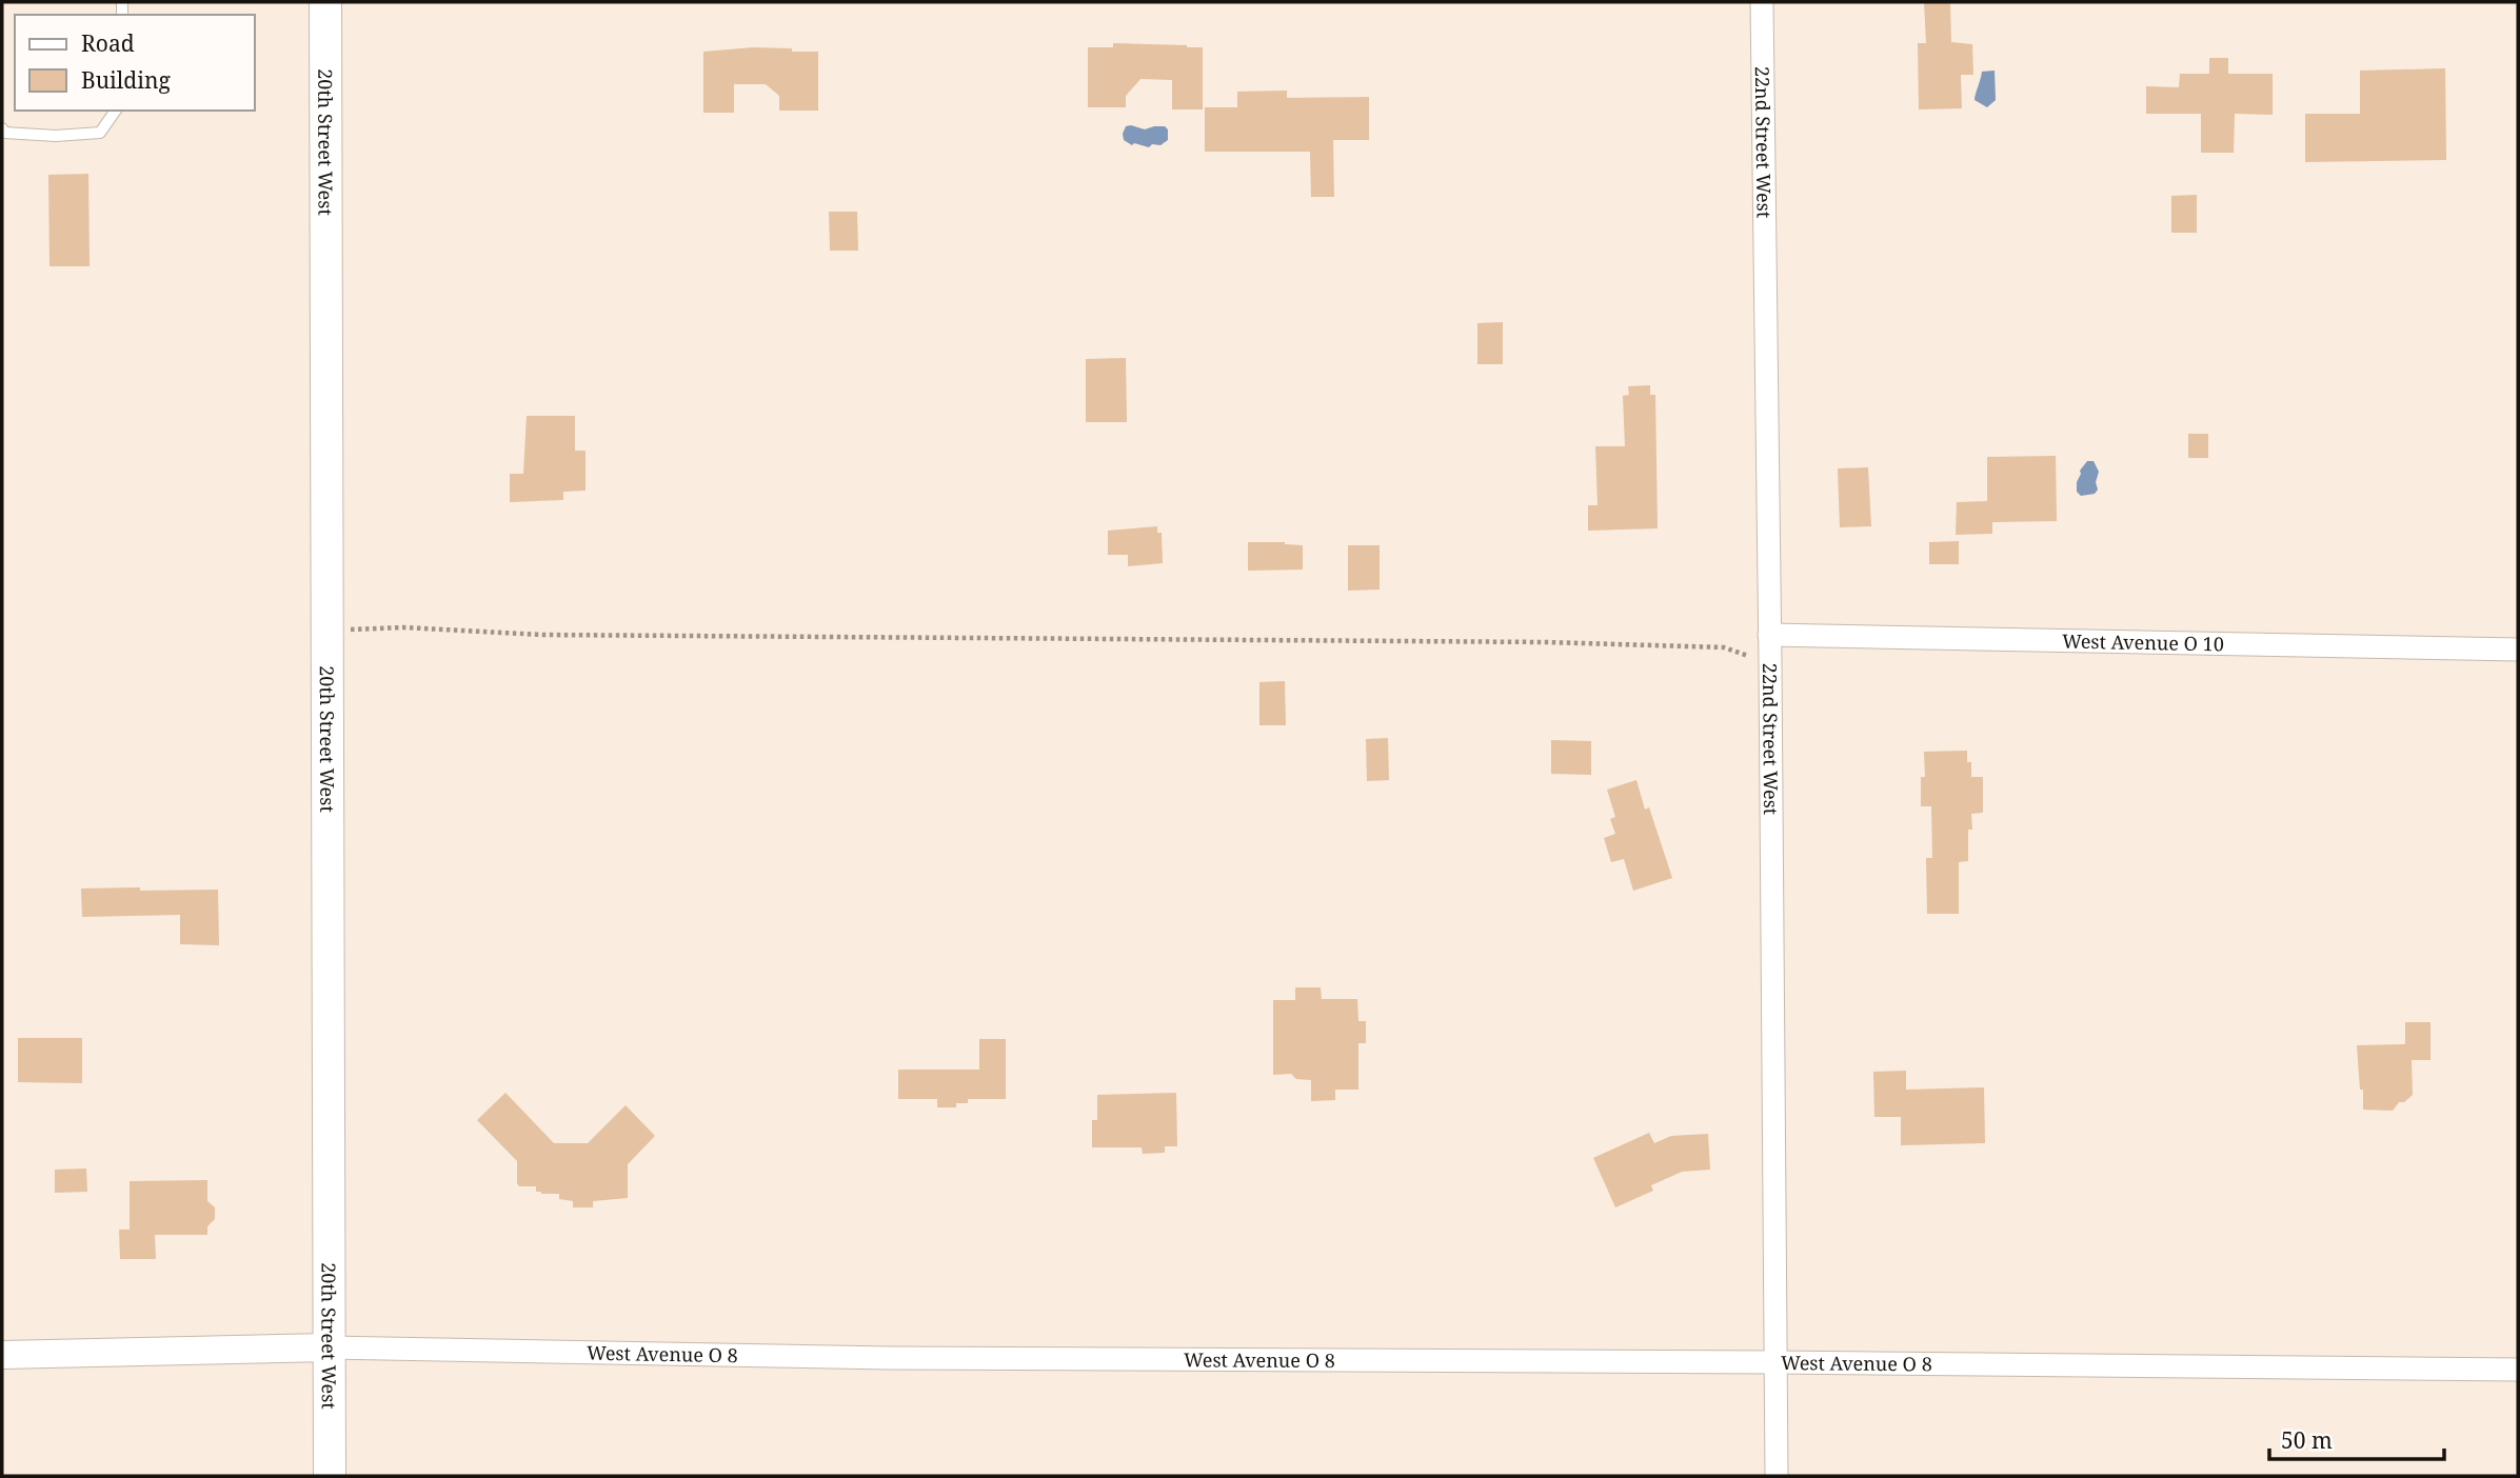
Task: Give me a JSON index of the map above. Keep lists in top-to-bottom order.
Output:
{
  "streets": {
    "main road": ["20th Street West"],
    "street": ["22nd Street West", "West Avenue O 10", "West Avenue O 8"]
  },
  "crossings": [
    ["20th Street West", "West Avenue O 8"],
    ["22nd Street West", "West Avenue O 10"],
    ["22nd Street West", "West Avenue O 8"]
  ],
  "legend": ["Road", "Building"],
  "scale_bar": "50 m"
}
